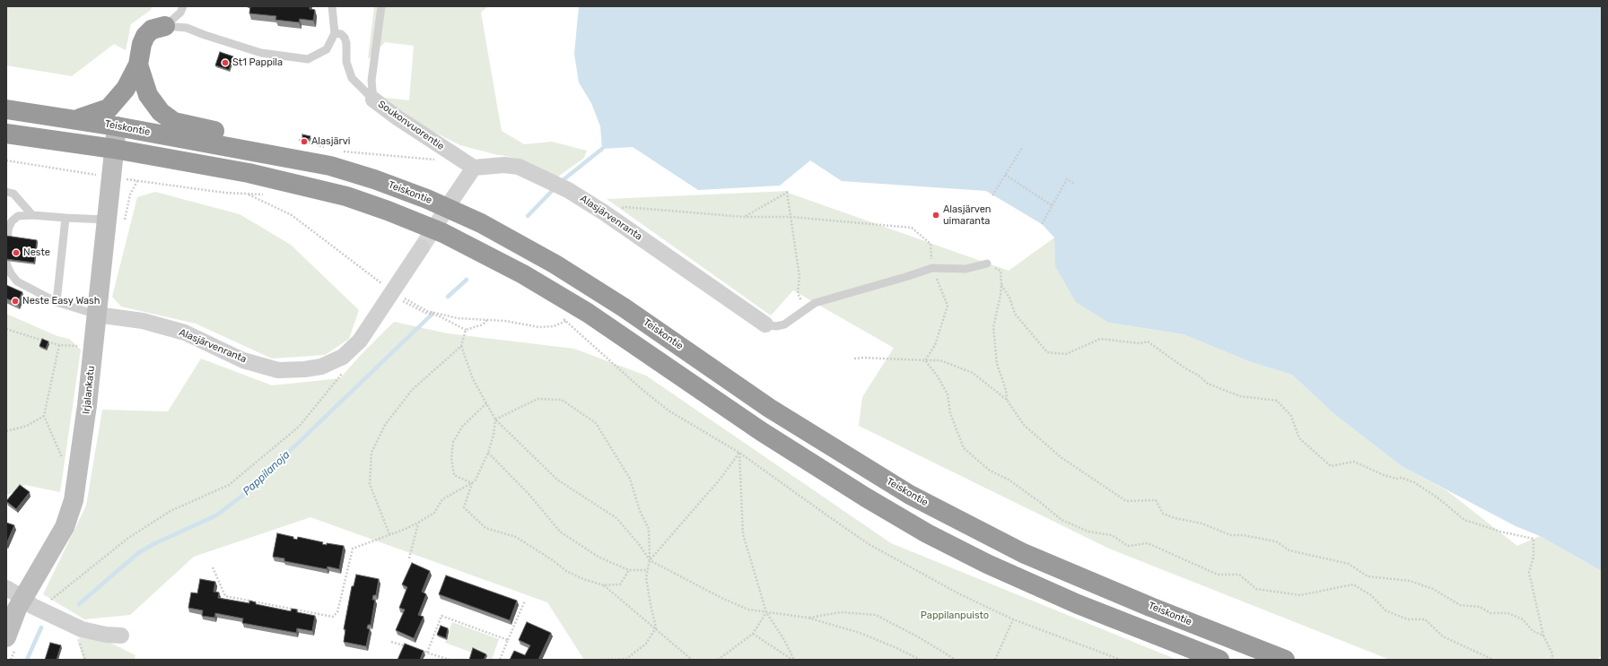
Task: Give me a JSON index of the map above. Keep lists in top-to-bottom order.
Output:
{
  "streets": {
    "highway": ["Teiskontie"],
    "street": ["Soukonvuorentie", "Alasjärvenranta", "Irjalankatu"]
  },
  "crossings": [
    ["Soukonvuorentie", "Alasjärvenranta"],
    ["Teiskontie", "Irjalankatu"],
    ["Alasjärvenranta", "Irjalankatu"]
  ],
  "water": ["Pappilanoja"],
  "parks": ["Pappilanpuisto"],
  "places": [
    "St1 Pappila",
    "Alasjärvi",
    "Alasjärven uimaranta",
    "Neste",
    "Neste Easy Wash"
  ]
}
